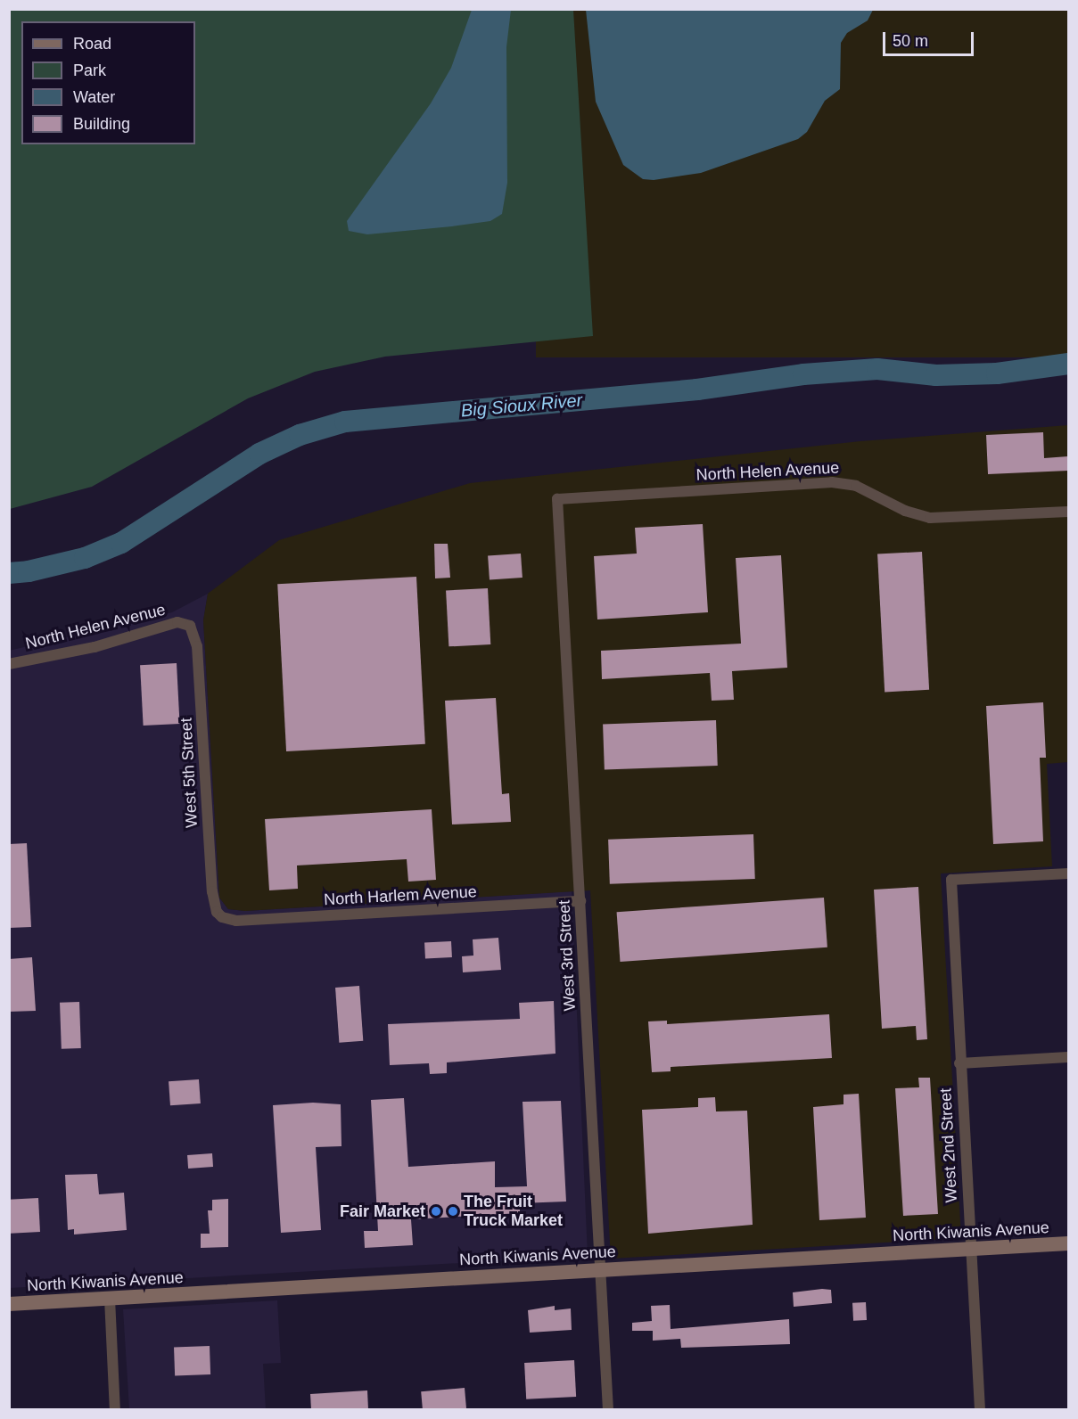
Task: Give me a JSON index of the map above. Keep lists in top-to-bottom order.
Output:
{
  "streets": {
    "main road": ["North Kiwanis Avenue"],
    "street": [
      "North Helen Avenue",
      "West 5th Street",
      "North Harlem Avenue",
      "West 3rd Street",
      "West 2nd Street"
    ]
  },
  "crossings": [
    ["North Helen Avenue", "West 5th Street"],
    ["North Helen Avenue", "West 3rd Street"],
    ["West 5th Street", "North Harlem Avenue"],
    ["North Harlem Avenue", "West 3rd Street"],
    ["West 3rd Street", "North Kiwanis Avenue"],
    ["West 2nd Street", "North Kiwanis Avenue"]
  ],
  "water": ["Big Sioux River"],
  "places": ["Fair Market", "The Fruit Truck Market"],
  "legend": [
    "Road",
    "Park",
    "Water",
    "Building"
  ],
  "scale_bar": "50 m"
}
